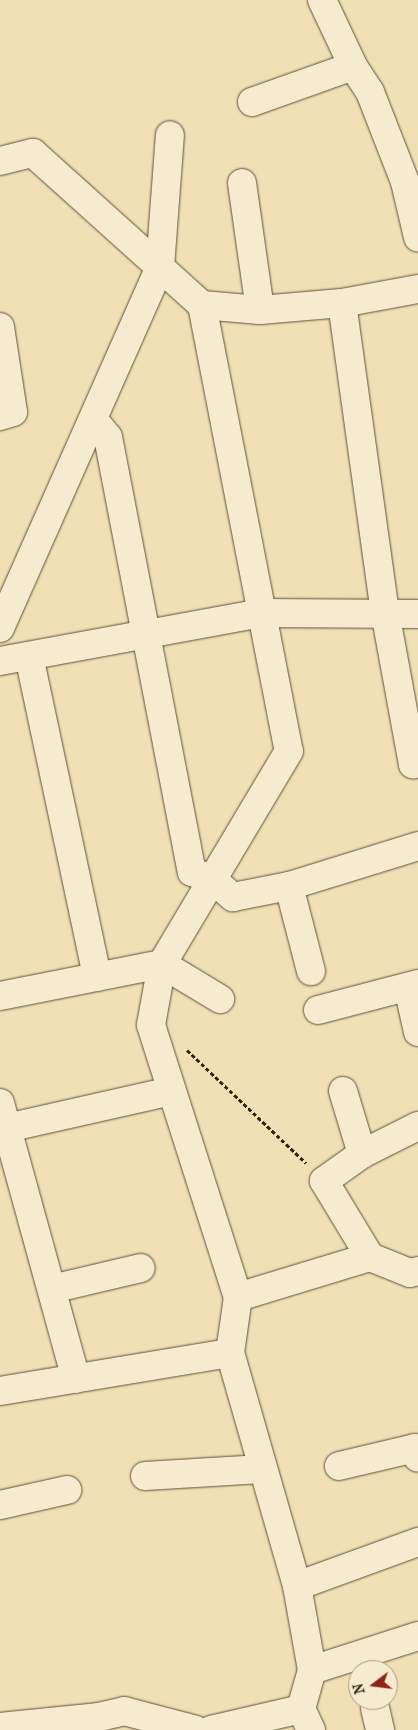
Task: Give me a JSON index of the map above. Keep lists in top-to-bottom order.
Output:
{
  "north": "left"
}
